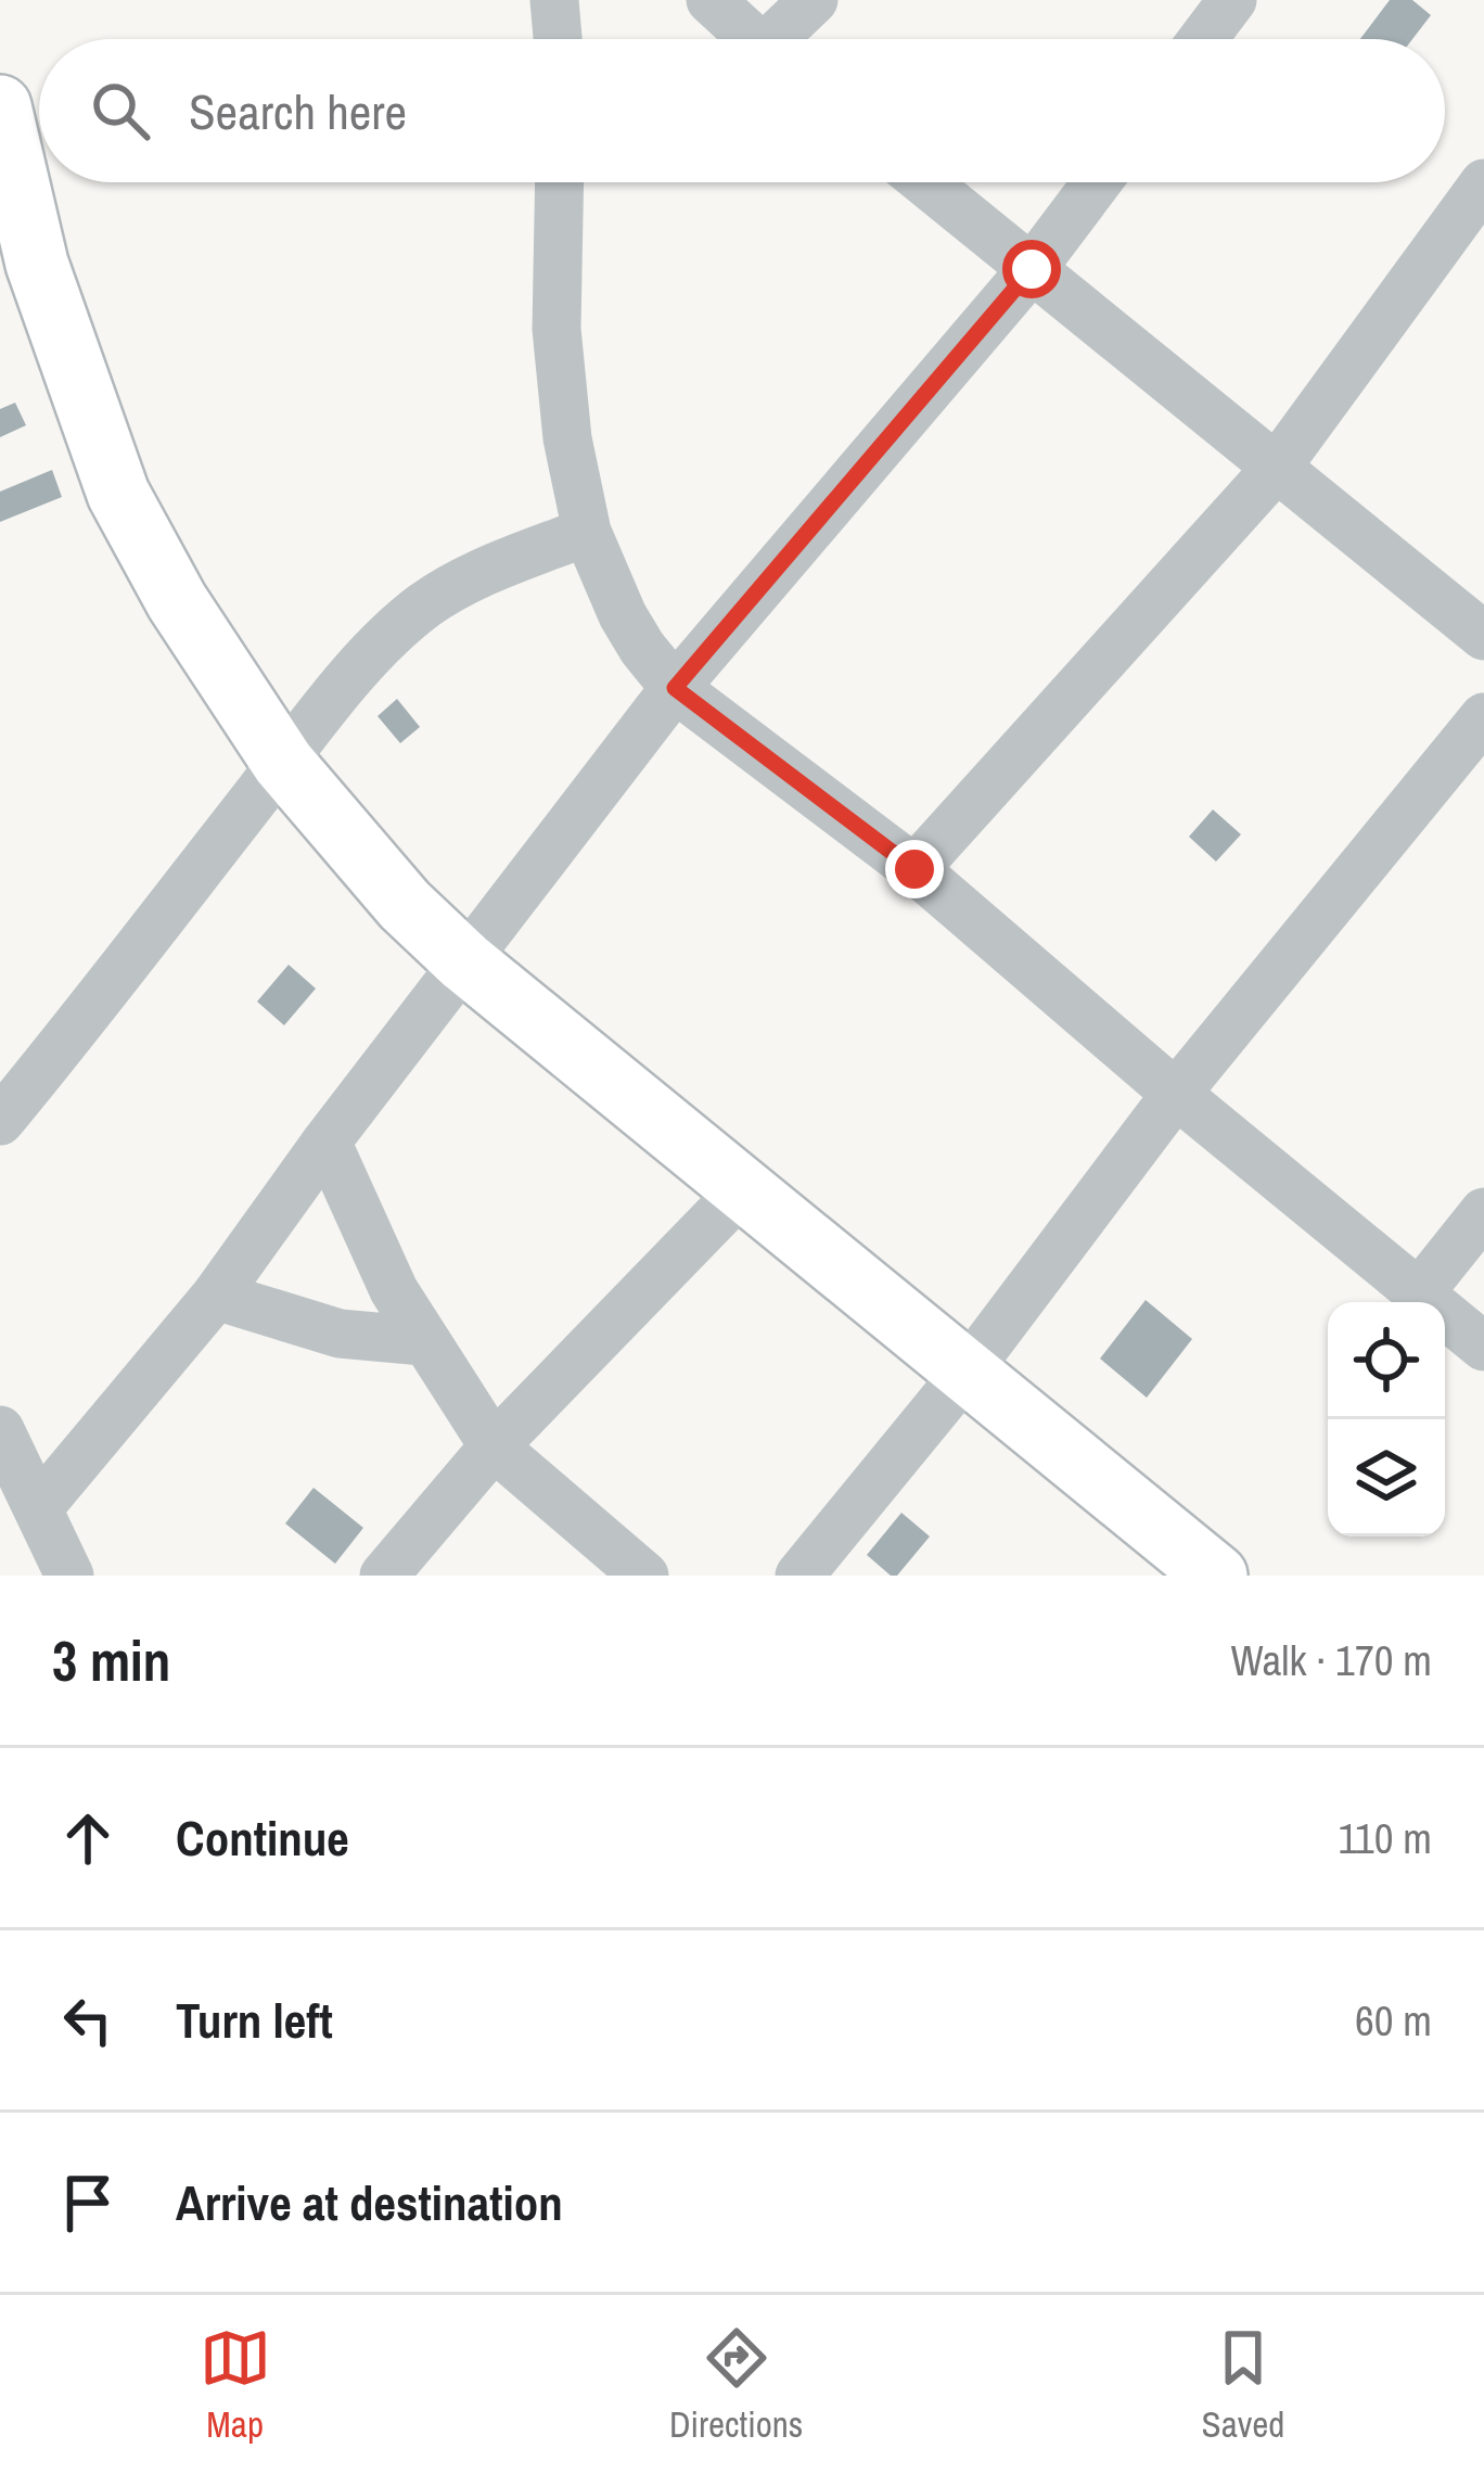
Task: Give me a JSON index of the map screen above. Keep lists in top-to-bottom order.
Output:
{
  "page": {
    "search": "Search here",
    "heading": ["3 min", "Walk · 170 m"],
    "list": [
      ["Continue", "110 m"],
      ["Turn left", "60 m"],
      "Arrive at destination"
    ],
    "nav": ["Map", "Directions", "Saved"]
  }
}
